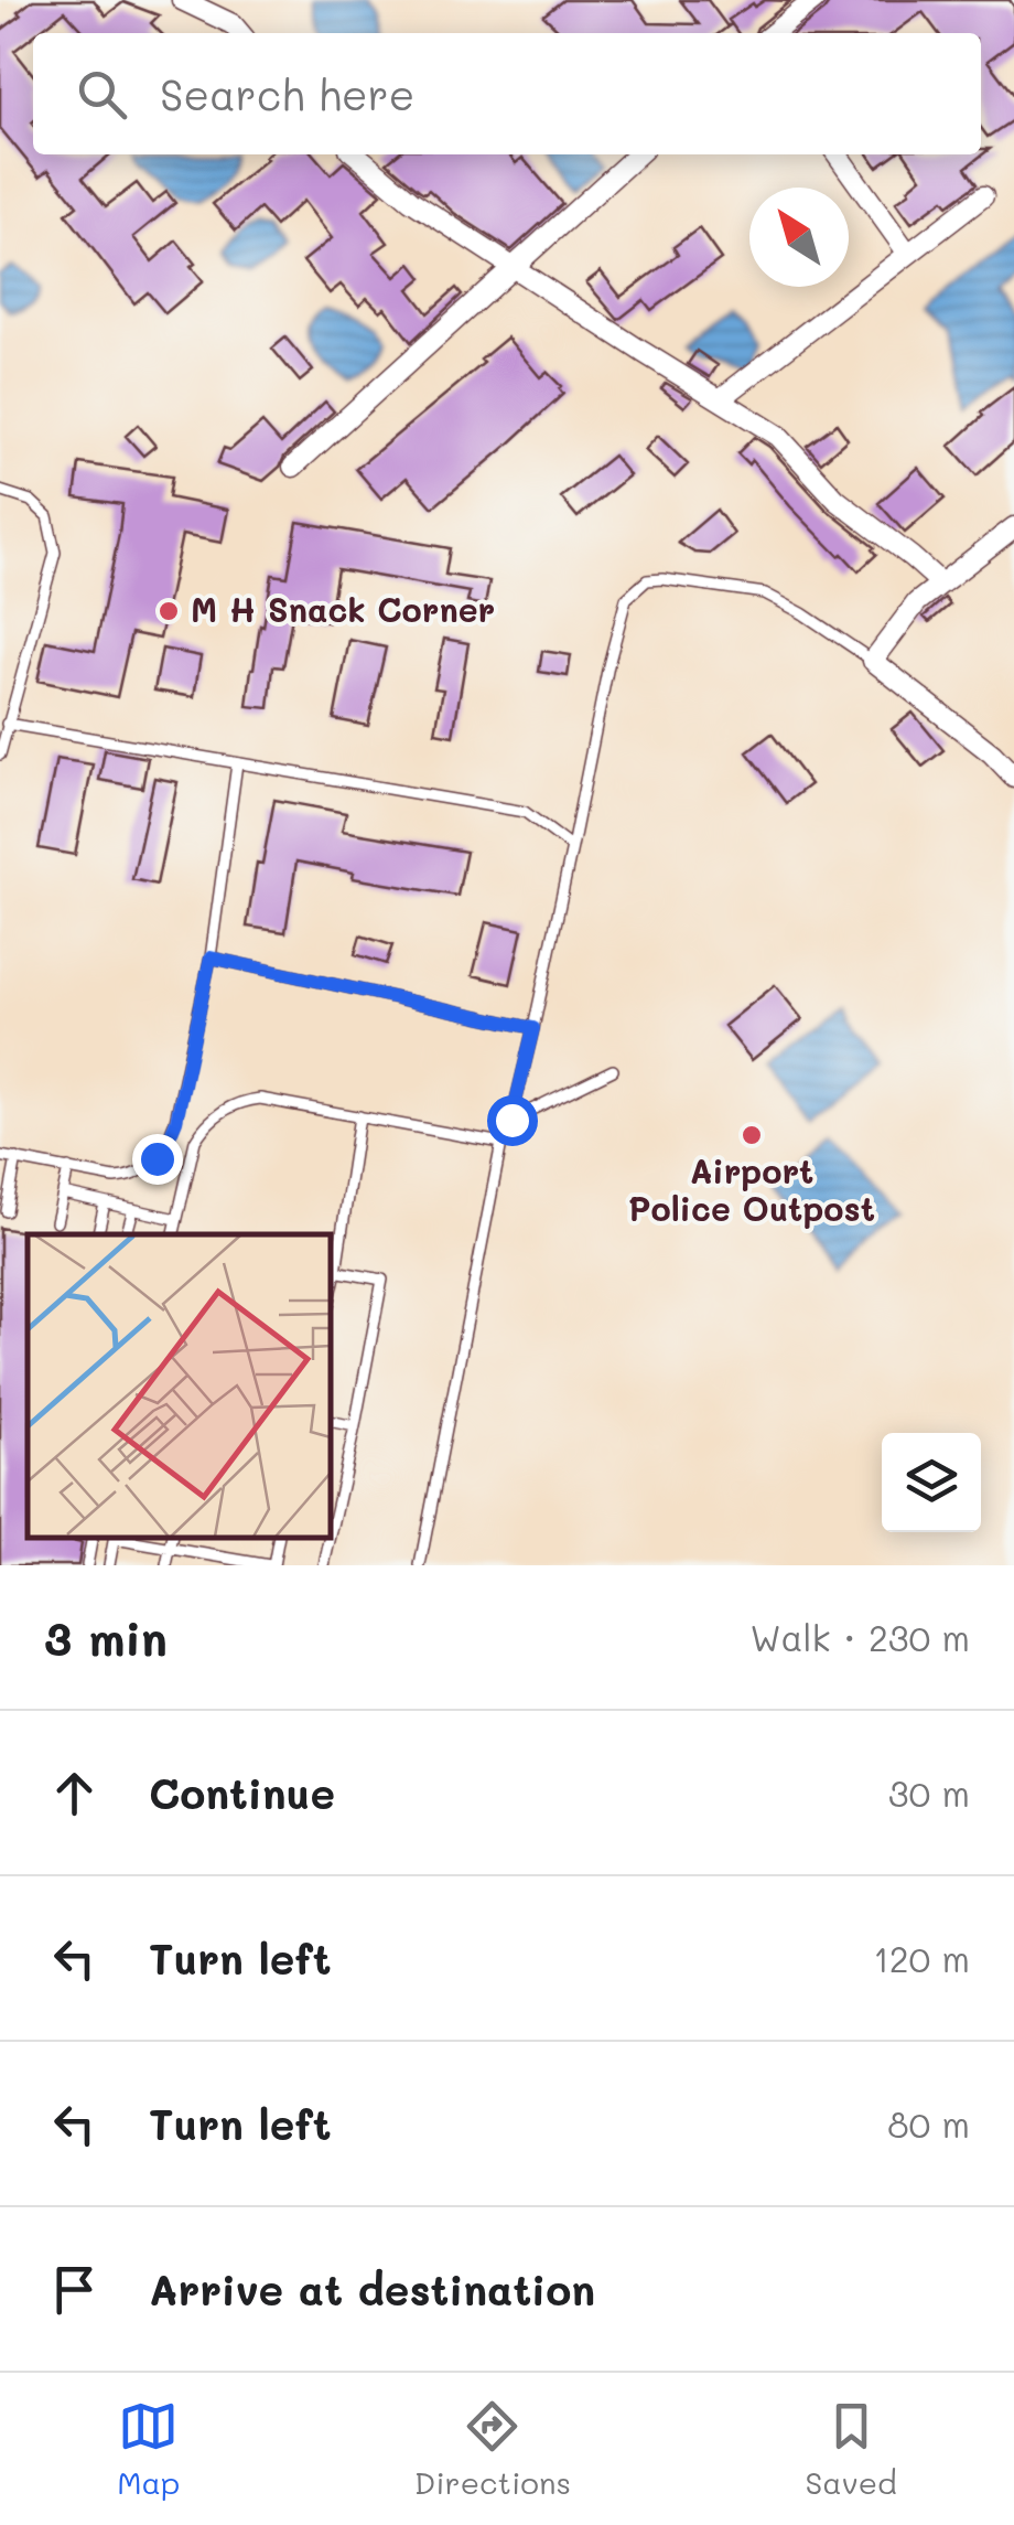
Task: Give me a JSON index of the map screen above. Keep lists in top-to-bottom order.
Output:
{
  "places": ["M H Snack Corner", "Airport Police Outpost"],
  "north": "top left",
  "page": {
    "search": "Search here",
    "heading": ["3 min", "Walk · 230 m"],
    "list": [
      ["Continue", "30 m"],
      ["Turn left", "120 m"],
      ["Turn left", "80 m"],
      "Arrive at destination"
    ],
    "nav": ["Map", "Directions", "Saved"]
  }
}
